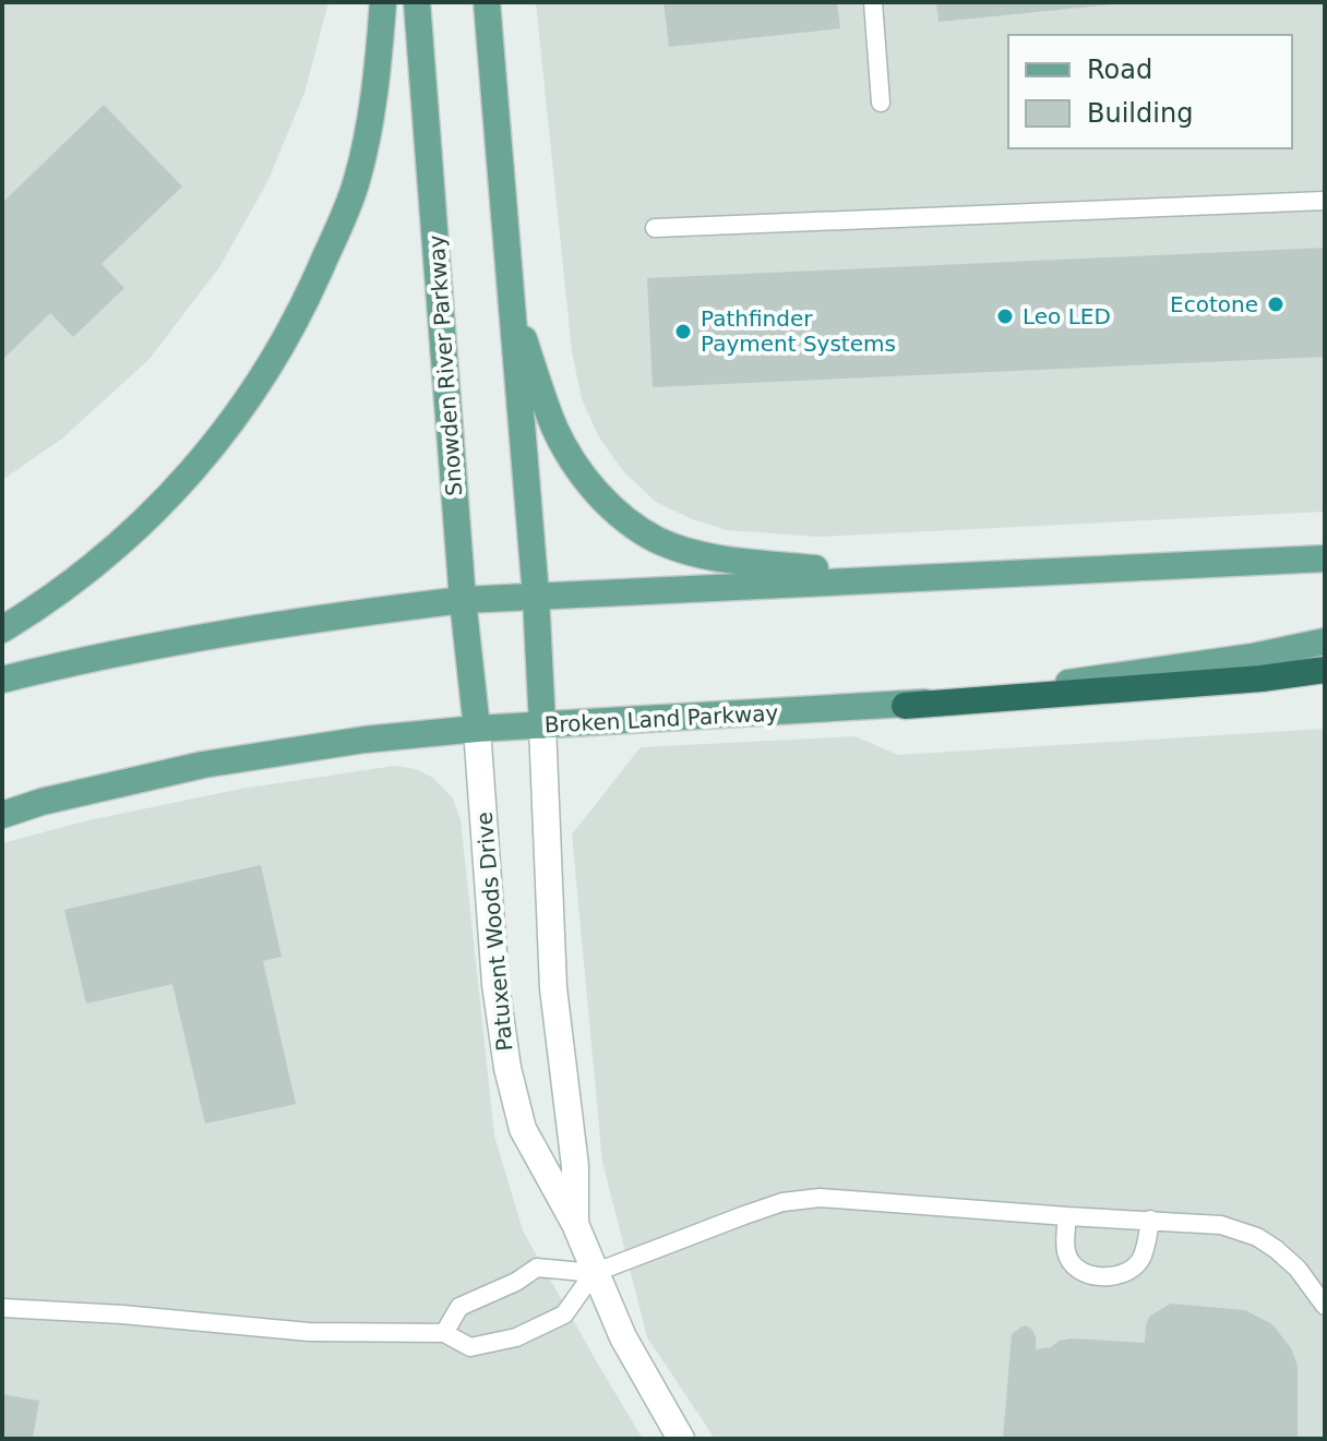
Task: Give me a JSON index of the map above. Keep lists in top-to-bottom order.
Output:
{
  "streets": {
    "main road": ["Snowden River Parkway", "Broken Land Parkway"],
    "street": ["Patuxent Woods Drive"]
  },
  "crossings": [
    ["Snowden River Parkway", "Broken Land Parkway"],
    ["Snowden River Parkway", "Patuxent Woods Drive"],
    ["Broken Land Parkway", "Patuxent Woods Drive"]
  ],
  "places": ["Ecotone", "Leo LED", "Pathfinder Payment Systems"],
  "legend": ["Road", "Building"]
}
